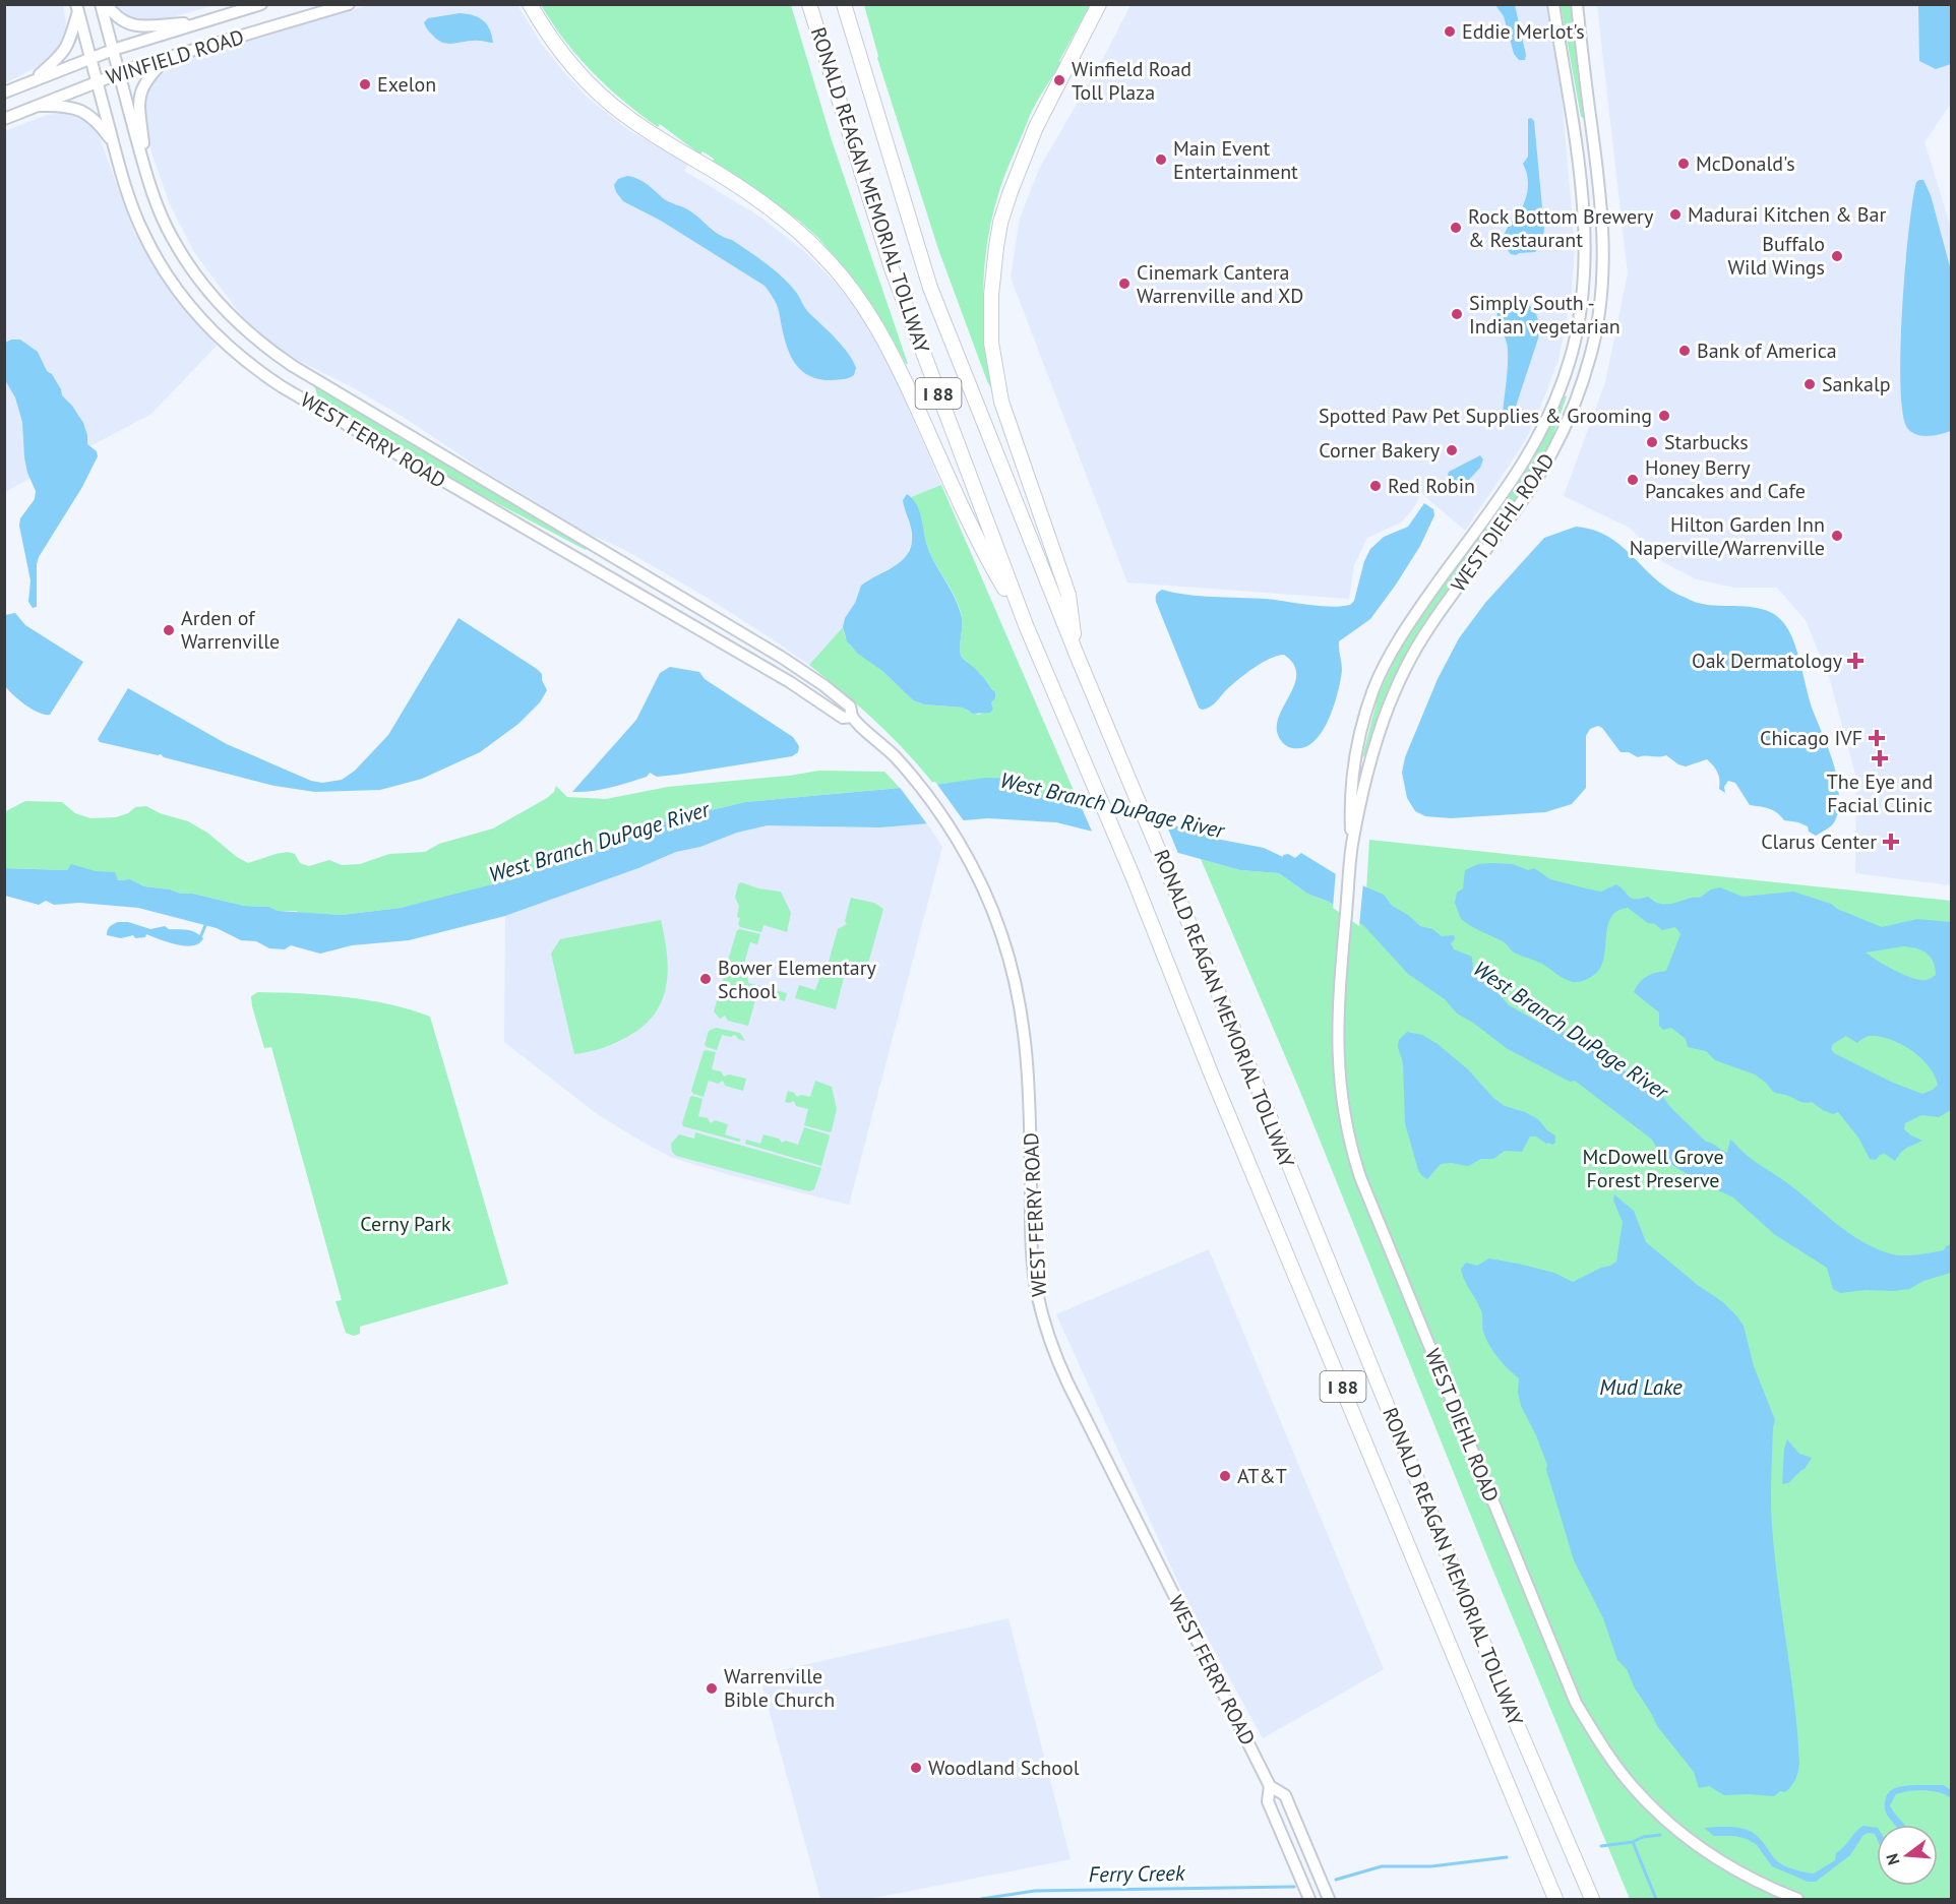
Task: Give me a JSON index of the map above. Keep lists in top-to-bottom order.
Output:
{
  "streets": {
    "highway": ["RONALD REAGAN MEMORIAL TOLLWAY", "I 88"],
    "main road": ["WINFIELD ROAD", "WEST FERRY ROAD", "WEST DIEHL ROAD"]
  },
  "crossings": [
    ["WINFIELD ROAD", "WEST FERRY ROAD"]
  ],
  "water": ["West Branch DuPage River", "Mud Lake", "Ferry Creek"],
  "parks": ["McDowell Grove Forest Preserve", "Cerny Park"],
  "places": {
    "other": [
      "Eddie Merlot's",
      "Winfield Road Toll Plaza",
      "Exelon",
      "Main Event Entertainment",
      "McDonald's",
      "Madurai Kitchen & Bar",
      "Rock Bottom Brewery & Restaurant",
      "Buffalo Wild Wings",
      "Cinemark Cantera Warrenville and XD",
      "Simply South - Indian vegetarian",
      "Bank of America",
      "Sankalp",
      "Spotted Paw Pet Supplies & Grooming",
      "Starbucks",
      "Corner Bakery",
      "Honey Berry Pancakes and Cafe",
      "Red Robin",
      "Hilton Garden Inn Naperville/Warrenville",
      "Arden of Warrenville",
      "Bower Elementary School",
      "AT&T",
      "Warrenville Bible Church",
      "Woodland School"
    ],
    "health": [
      "Oak Dermatology",
      "Chicago IVF",
      "The Eye and Facial Clinic",
      "Clarus Center"
    ]
  },
  "north": "left"
}
